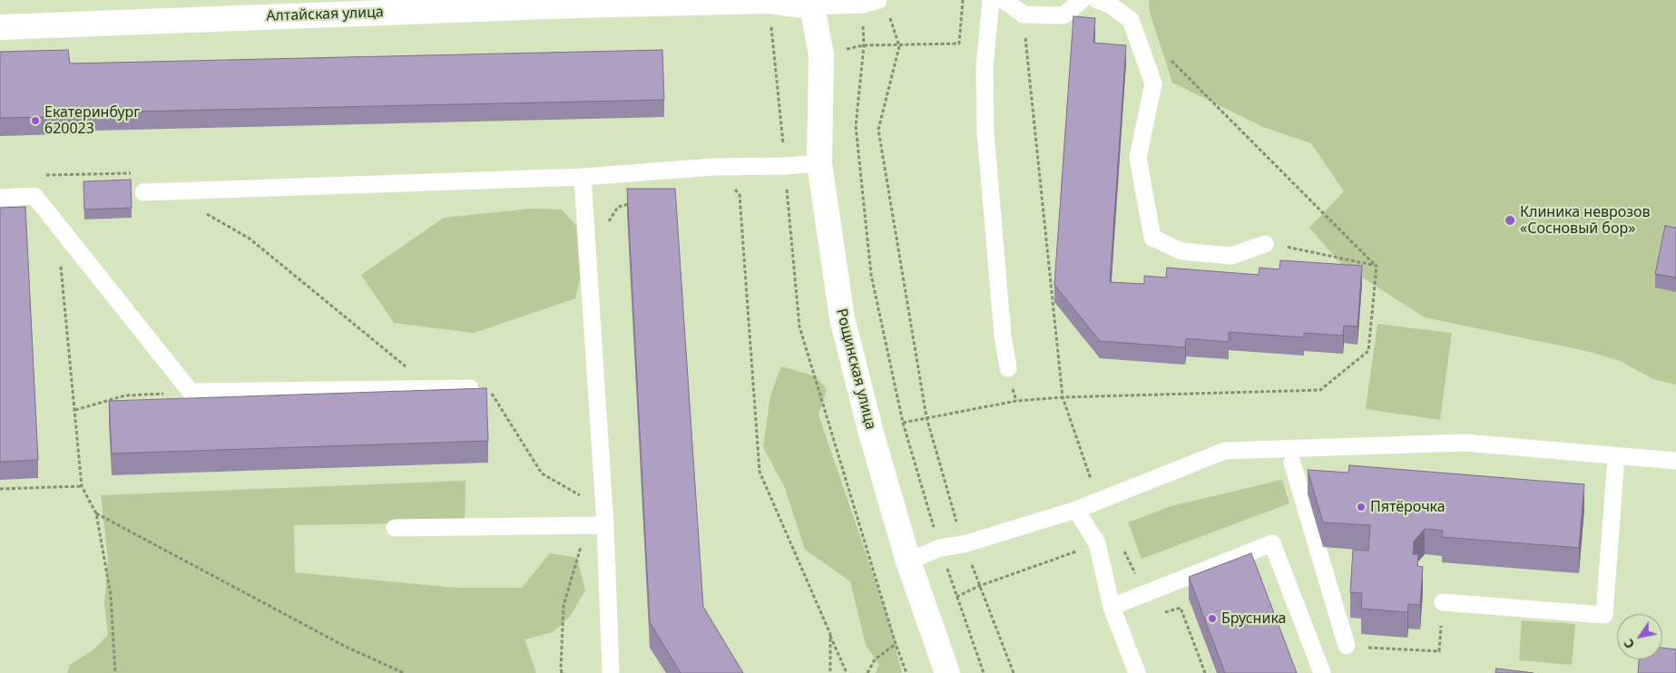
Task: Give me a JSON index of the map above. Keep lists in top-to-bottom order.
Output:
{
  "streets": {
    "street": ["Алтайская улица", "Рощинская улица"]
  },
  "crossings": [
    ["Алтайская улица", "Рощинская улица"]
  ],
  "places": [
    "Екатеринбург 620023",
    "Клиника неврозов «Сосновый бор»",
    "Пятёрочка",
    "Брусника"
  ],
  "north": "bottom left"
}
